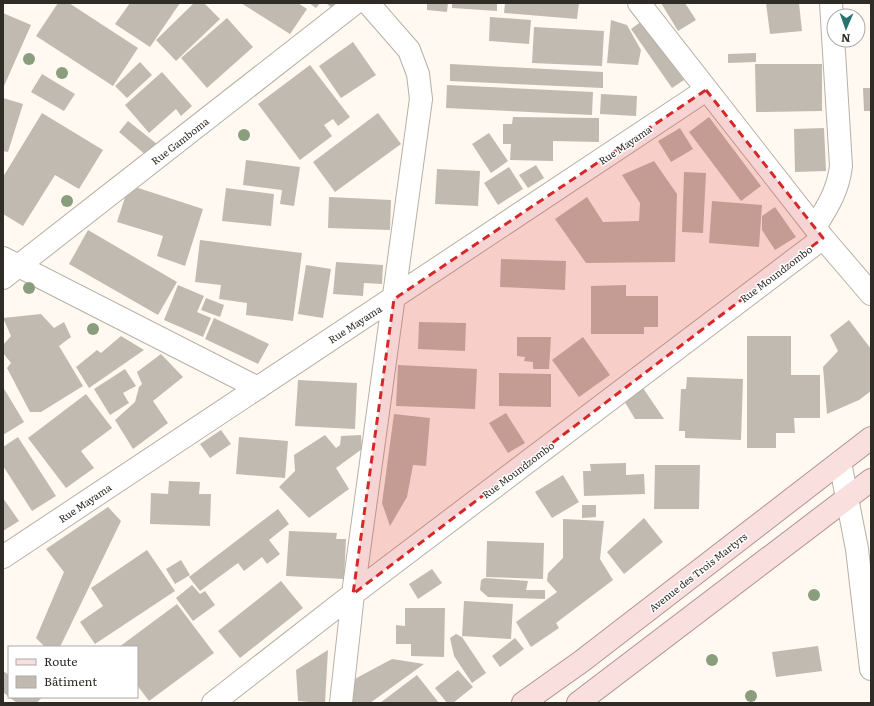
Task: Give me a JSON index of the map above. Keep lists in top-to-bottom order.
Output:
{
  "streets": {
    "main road": ["Avenue des Trois Martyrs"],
    "street": ["Rue Gamboma", "Rue Mayama", "Rue Moundzombo"]
  },
  "legend": ["Route", "Bâtiment"],
  "north": "bottom"
}
